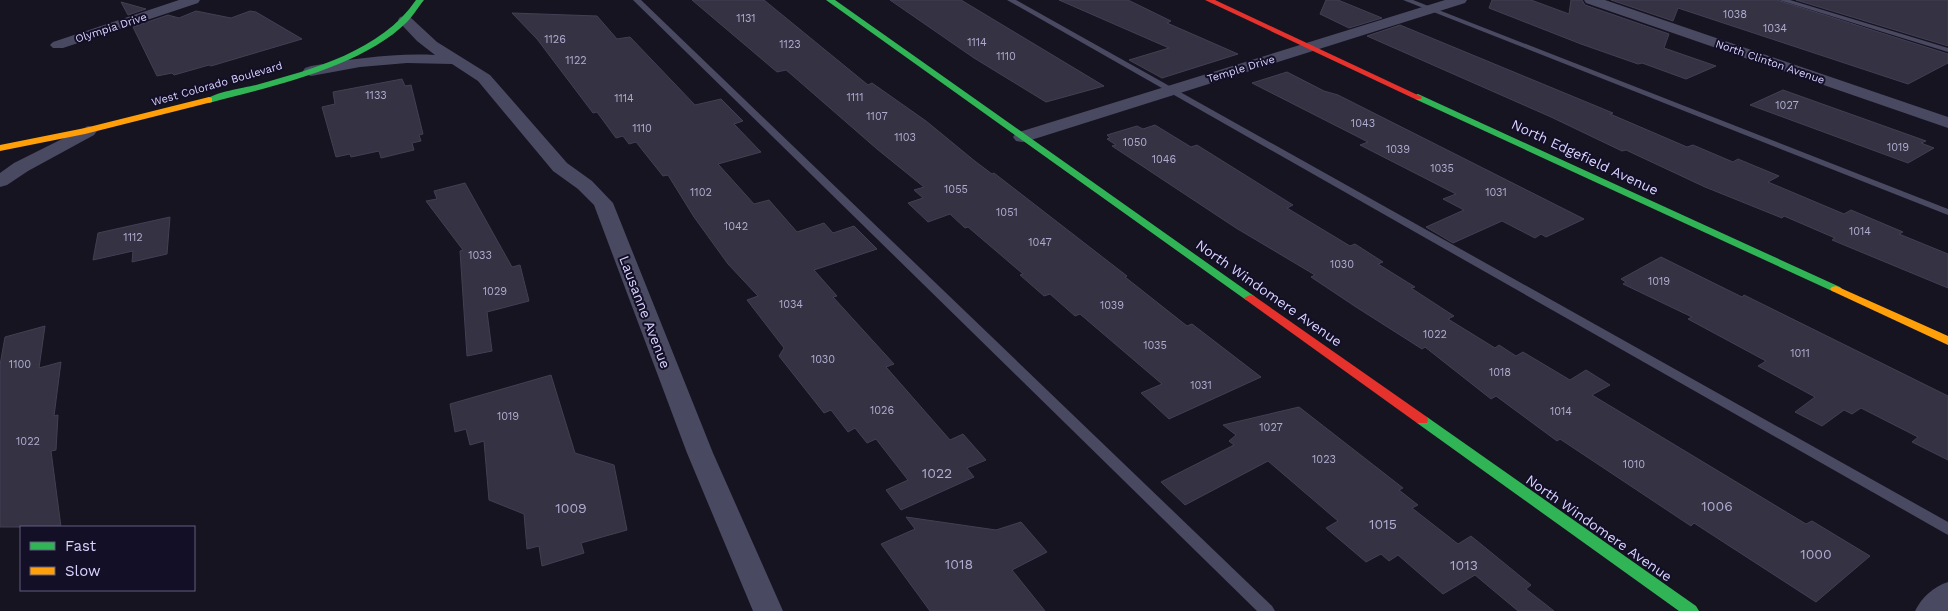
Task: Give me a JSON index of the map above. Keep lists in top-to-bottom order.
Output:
{
  "streets": {
    "street": [
      "Olympia Drive",
      "North Clinton Avenue",
      "Temple Drive",
      "West Colorado Boulevard",
      "North Edgefield Avenue",
      "North Windomere Avenue",
      "Lausanne Avenue"
    ]
  },
  "crossings": [
    ["Temple Drive", "North Edgefield Avenue"],
    ["Temple Drive", "North Windomere Avenue"],
    ["West Colorado Boulevard", "Lausanne Avenue"]
  ],
  "house_numbers": [
    "1038",
    "1131",
    "1034",
    "1126",
    "1114",
    "1123",
    "1110",
    "1122",
    "1133",
    "1111",
    "1114",
    "1027",
    "1107",
    "1043",
    "1110",
    "1103",
    "1050",
    "1019",
    "1039",
    "1046",
    "1035",
    "1055",
    "1102",
    "1031",
    "1051",
    "1042",
    "1014",
    "1112",
    "1047",
    "1033",
    "1030",
    "1019",
    "1029",
    "1034",
    "1039",
    "1022",
    "1035",
    "1011",
    "1030",
    "1100",
    "1018",
    "1031",
    "1026",
    "1014",
    "1019",
    "1027",
    "1022",
    "1023",
    "1010",
    "1022",
    "1006",
    "1009",
    "1015",
    "1000",
    "1018",
    "1013"
  ],
  "legend": ["Fast", "Slow"]
}
